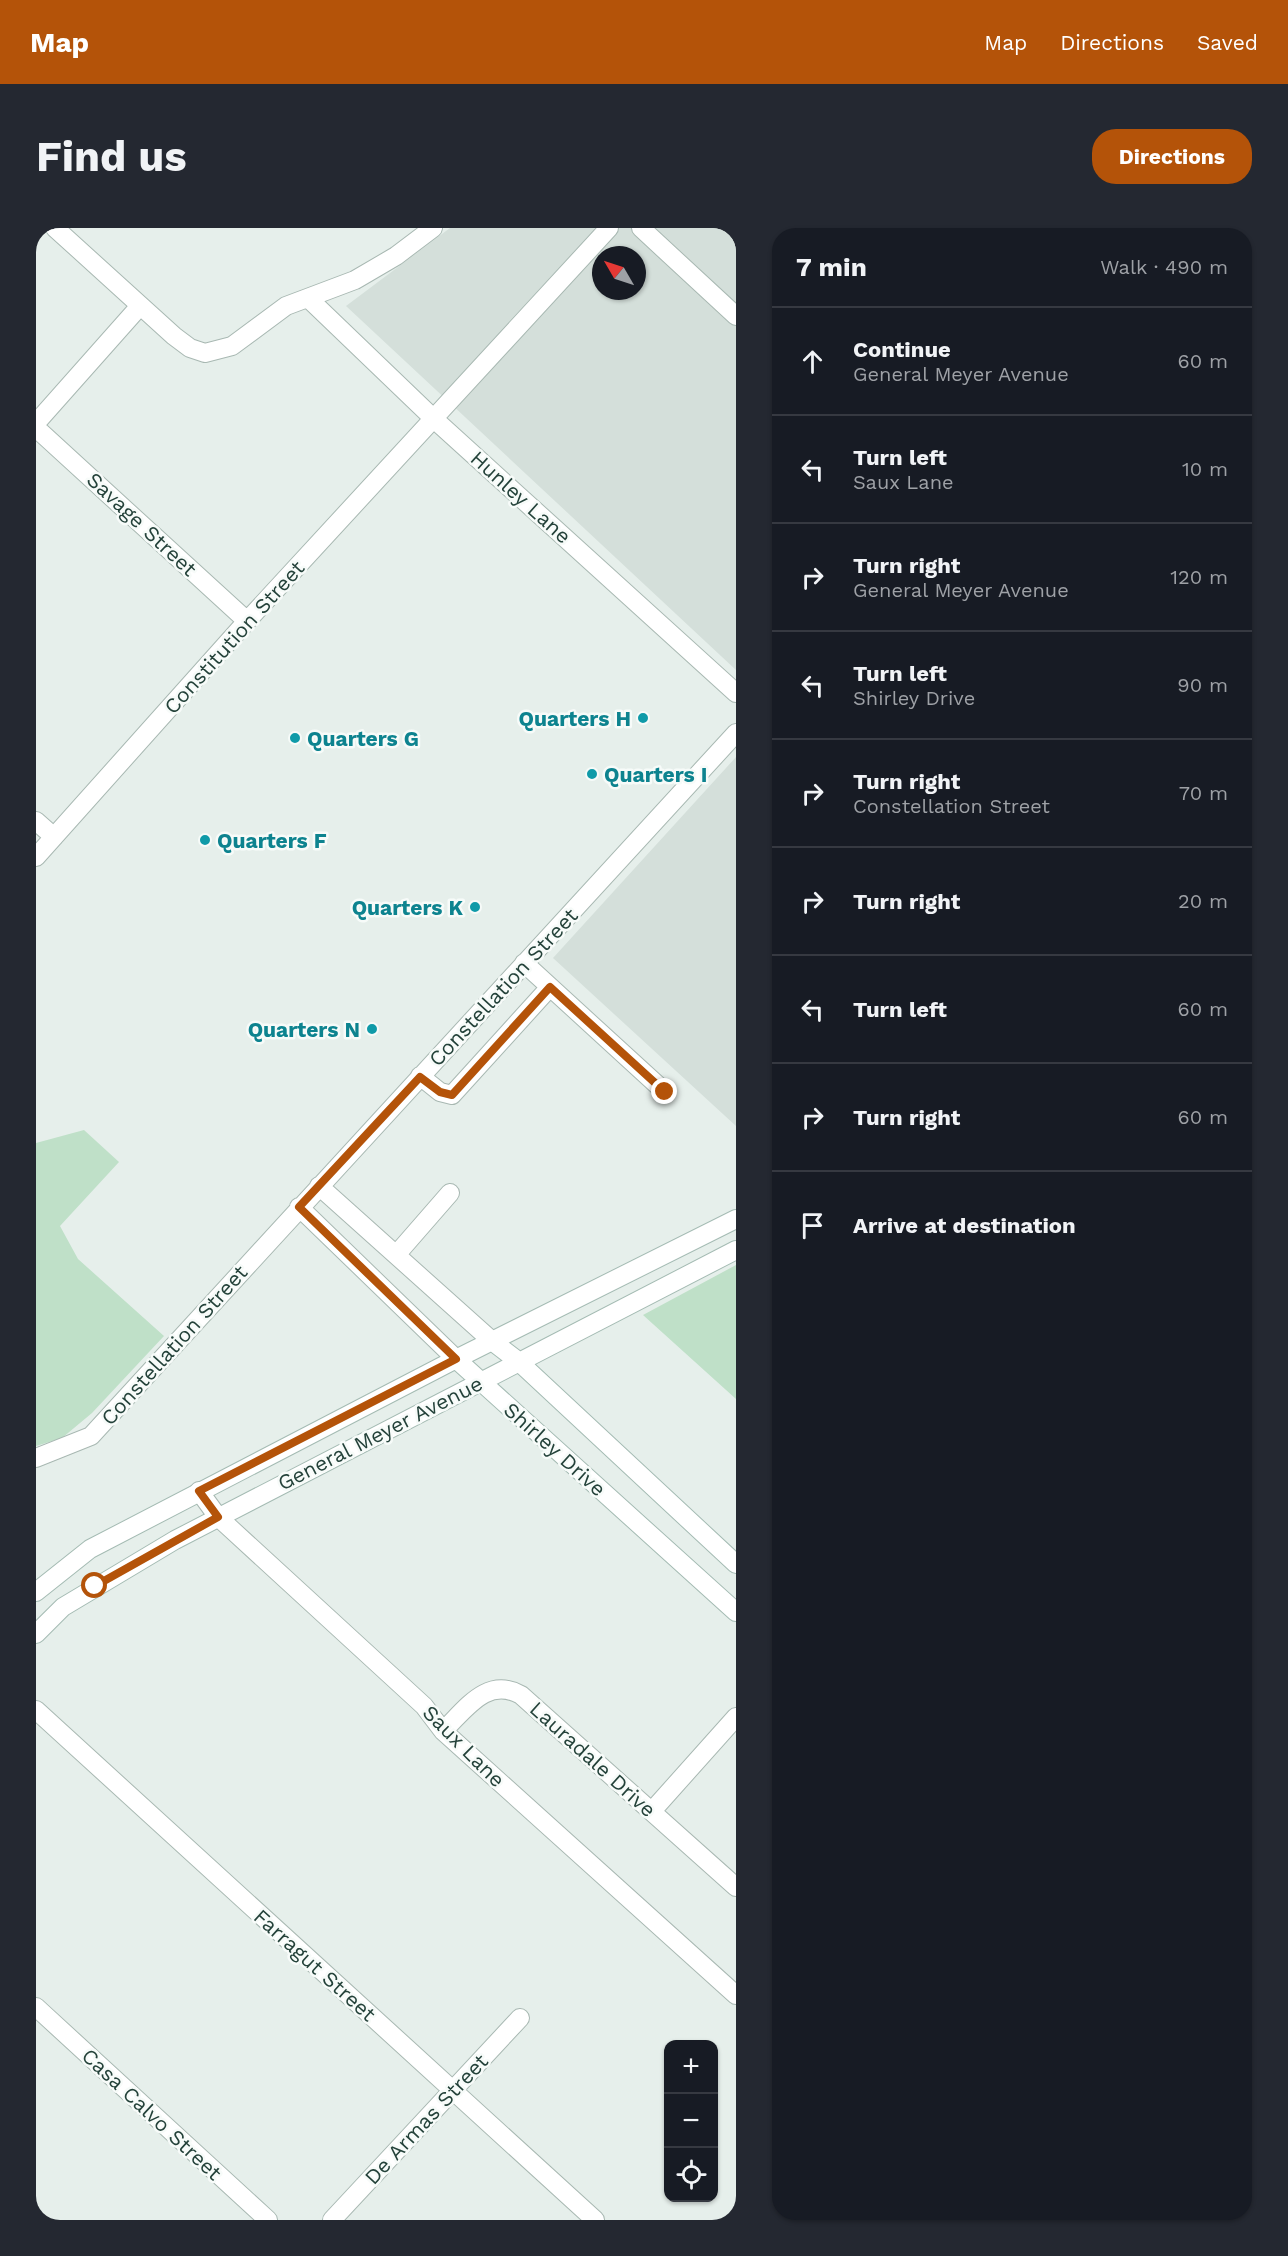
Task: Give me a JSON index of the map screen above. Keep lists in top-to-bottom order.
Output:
{
  "streets": {
    "street": [
      "Hunley Lane",
      "Savage Street",
      "Constitution Street",
      "Constellation Street",
      "General Meyer Avenue",
      "Shirley Drive",
      "Saux Lane",
      "Lauradale Drive",
      "Farragut Street",
      "Casa Calvo Street",
      "De Armas Street"
    ]
  },
  "crossings": [
    ["Hunley Lane", "Constitution Street"],
    ["Savage Street", "Constitution Street"],
    ["Constellation Street", "Shirley Drive"],
    ["General Meyer Avenue", "Shirley Drive"],
    ["General Meyer Avenue", "Saux Lane"],
    ["Saux Lane", "Lauradale Drive"],
    ["Farragut Street", "De Armas Street"]
  ],
  "places": [
    "Quarters H",
    "Quarters G",
    "Quarters I",
    "Quarters F",
    "Quarters K",
    "Quarters N"
  ],
  "north": "top left",
  "page": {
    "header": "Map",
    "nav": ["Map", "Directions", "Saved"],
    "buttons": "Directions",
    "title": "Find us",
    "heading": ["7 min", "Walk · 490 m"],
    "list": [
      ["Continue", "General Meyer Avenue", "60 m"],
      ["Turn left", "Saux Lane", "10 m"],
      ["Turn right", "General Meyer Avenue", "120 m"],
      ["Turn left", "Shirley Drive", "90 m"],
      ["Turn right", "Constellation Street", "70 m"],
      ["Turn right", "20 m"],
      ["Turn left", "60 m"],
      ["Turn right", "60 m"],
      "Arrive at destination"
    ],
    "map_buttons": ["+", "−"]
  }
}
